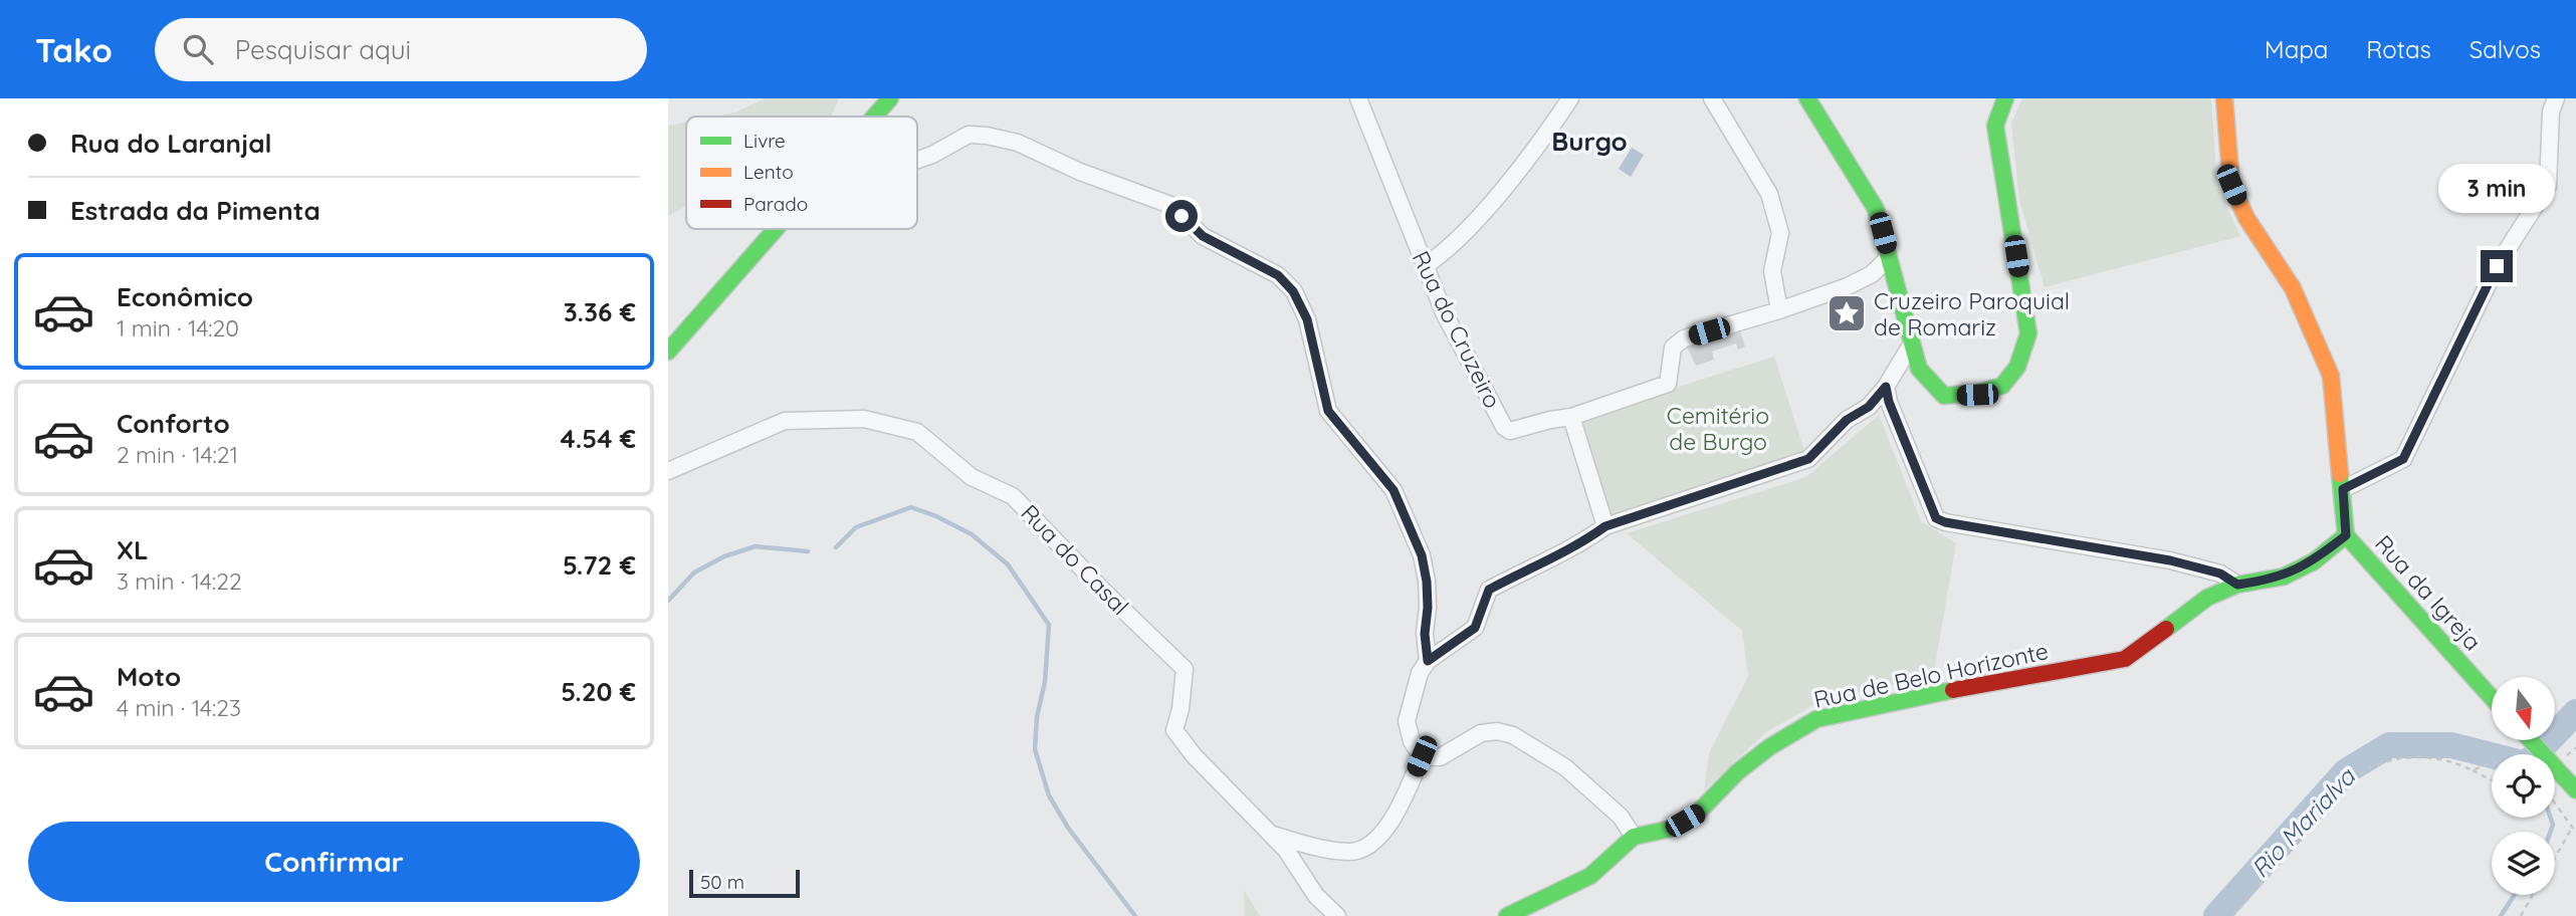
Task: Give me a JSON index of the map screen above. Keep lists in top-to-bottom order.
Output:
{
  "streets": {
    "street": [
      "Rua do Cruzeiro",
      "Rua do Casal",
      "Rua da Igreja",
      "Rua de Belo Horizonte"
    ]
  },
  "crossings": [
    ["Rua da Igreja", "Rua de Belo Horizonte"]
  ],
  "districts": ["Burgo"],
  "water": ["Rio Marialva"],
  "parks": ["Cemitério de Burgo"],
  "places": {
    "place": ["Cruzeiro Paroquial de Romariz"]
  },
  "legend": ["Livre", "Lento", "Parado"],
  "scale_bar": "50 m",
  "north": "bottom",
  "page": {
    "header": "Tako",
    "search": "Pesquisar aqui",
    "nav": ["Mapa", "Rotas", "Salvos"],
    "banner": ["Rua do Laranjal", "Estrada da Pimenta"],
    "bubble": "3 min",
    "list": [
      {
        "name": "Econômico",
        "note": "1 min · 14:20",
        "value": "3.36 €"
      },
      {
        "name": "Conforto",
        "note": "2 min · 14:21",
        "value": "4.54 €"
      },
      {
        "name": "XL",
        "note": "3 min · 14:22",
        "value": "5.72 €"
      },
      {
        "name": "Moto",
        "note": "4 min · 14:23",
        "value": "5.20 €"
      }
    ],
    "buttons": "Confirmar",
    "scale": "50 m"
  }
}
